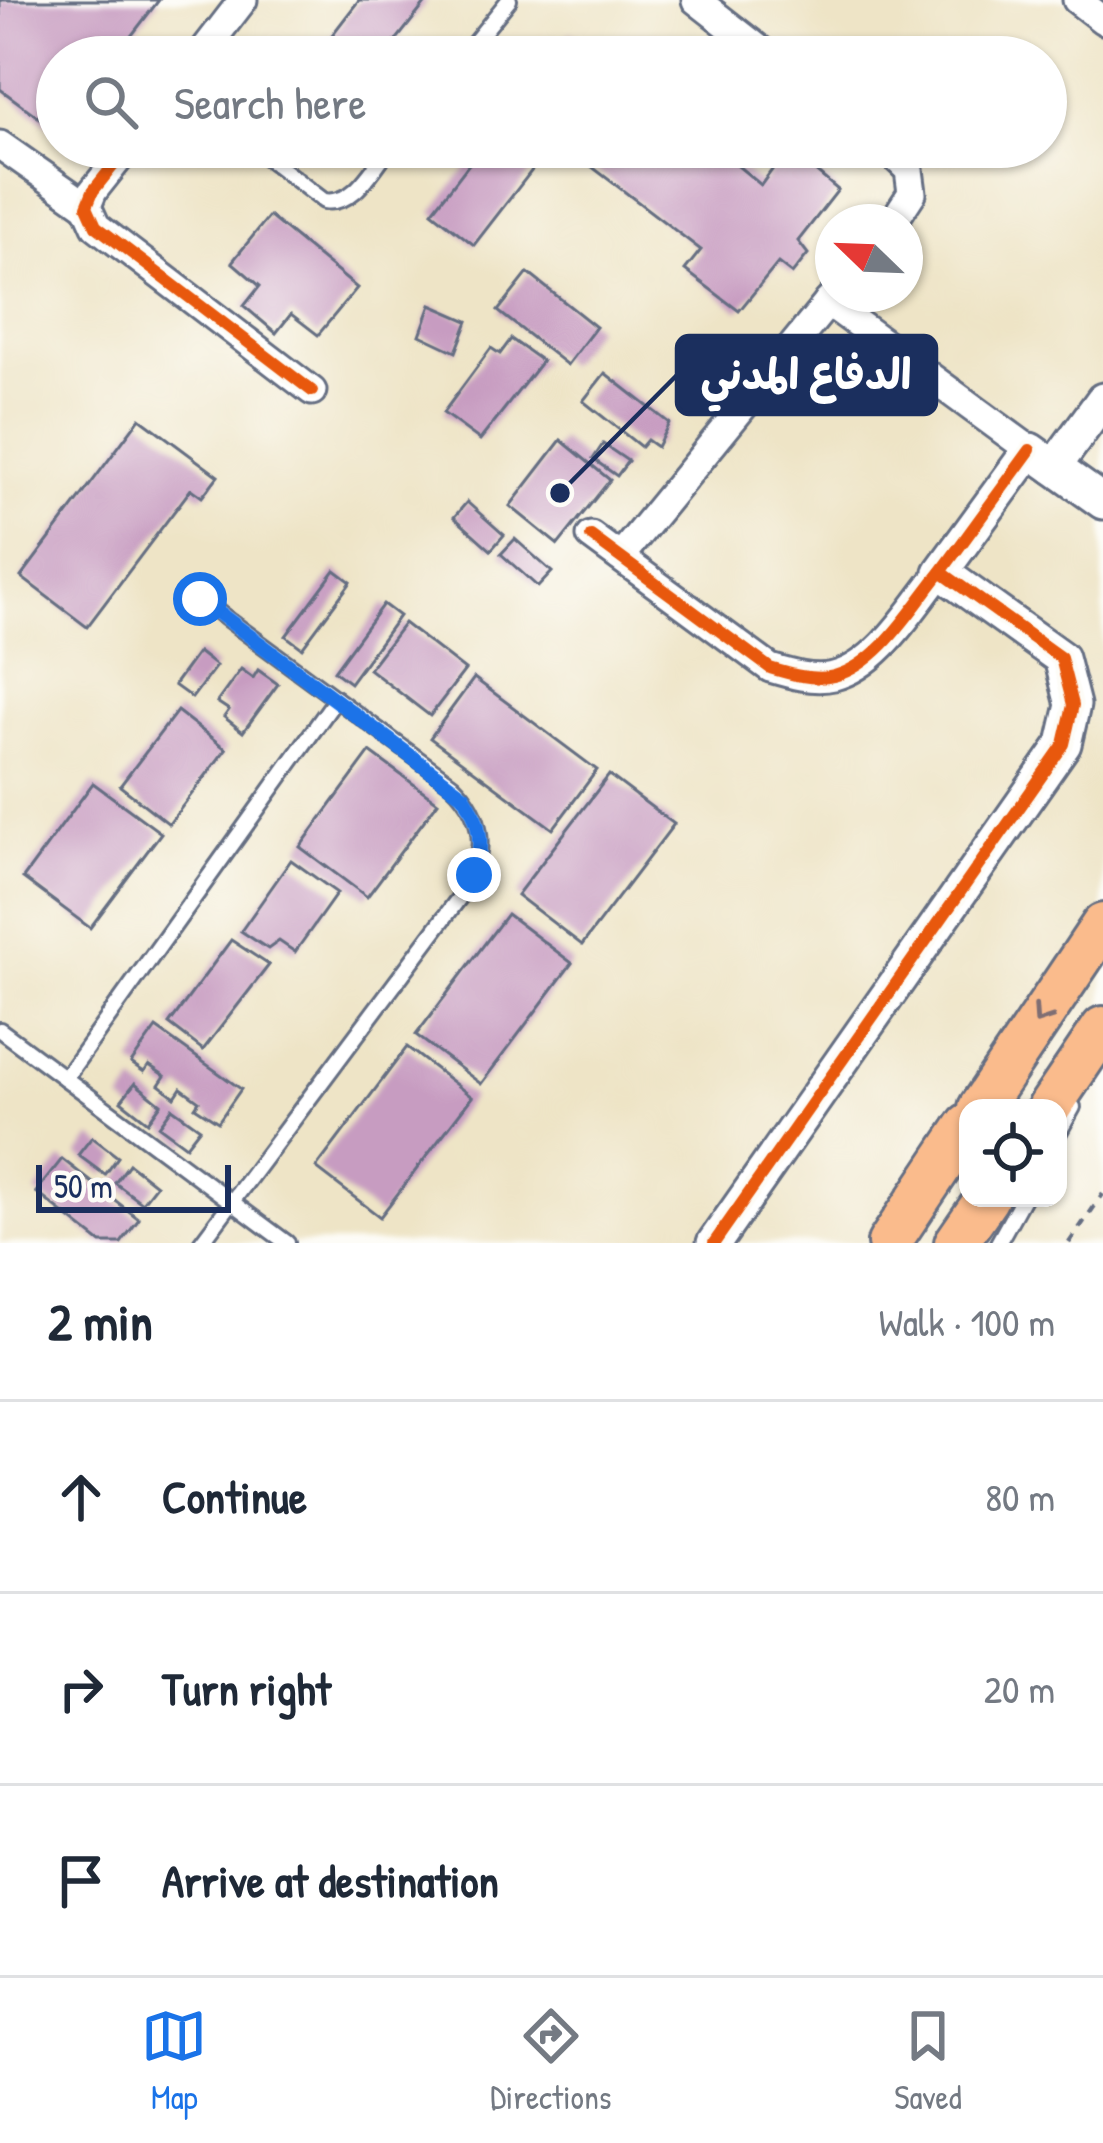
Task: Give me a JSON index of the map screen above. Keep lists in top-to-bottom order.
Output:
{
  "places": ["الدفاع المدني"],
  "scale_bar": "50 m",
  "north": "top left",
  "page": {
    "search": "Search here",
    "scale": "50 m",
    "heading": ["2 min", "Walk · 100 m"],
    "list": [
      ["Continue", "80 m"],
      ["Turn right", "20 m"],
      "Arrive at destination"
    ],
    "nav": ["Map", "Directions", "Saved"]
  }
}
